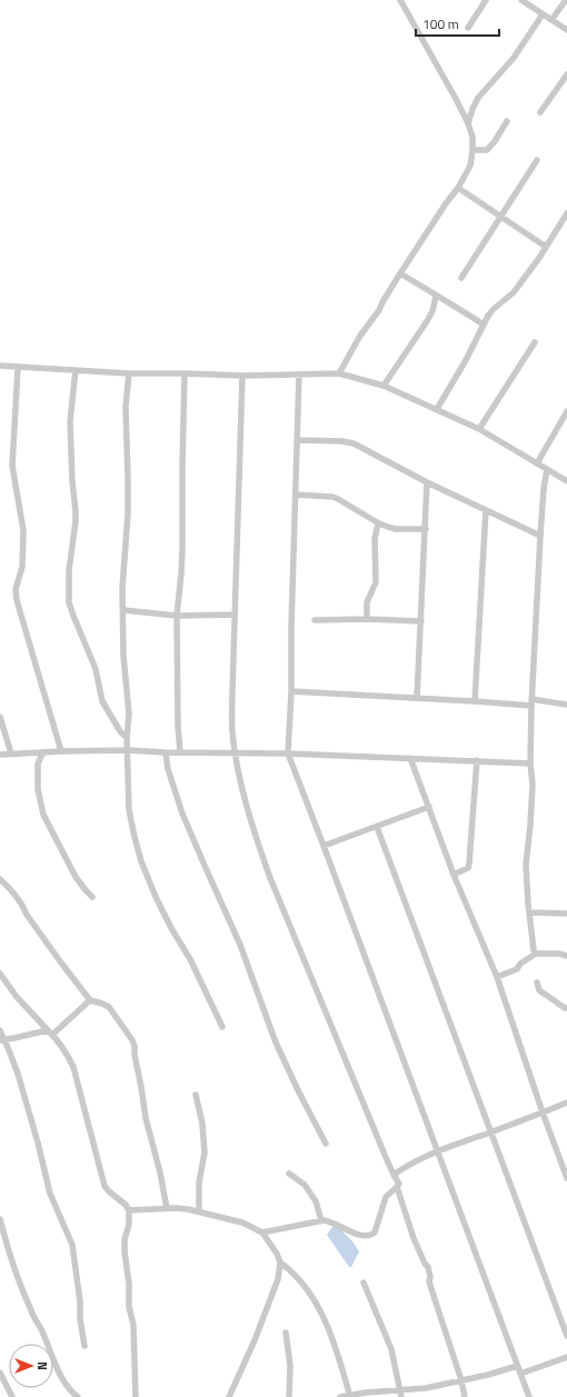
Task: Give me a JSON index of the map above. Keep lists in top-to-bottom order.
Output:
{
  "scale_bar": "100 m",
  "north": "right"
}
